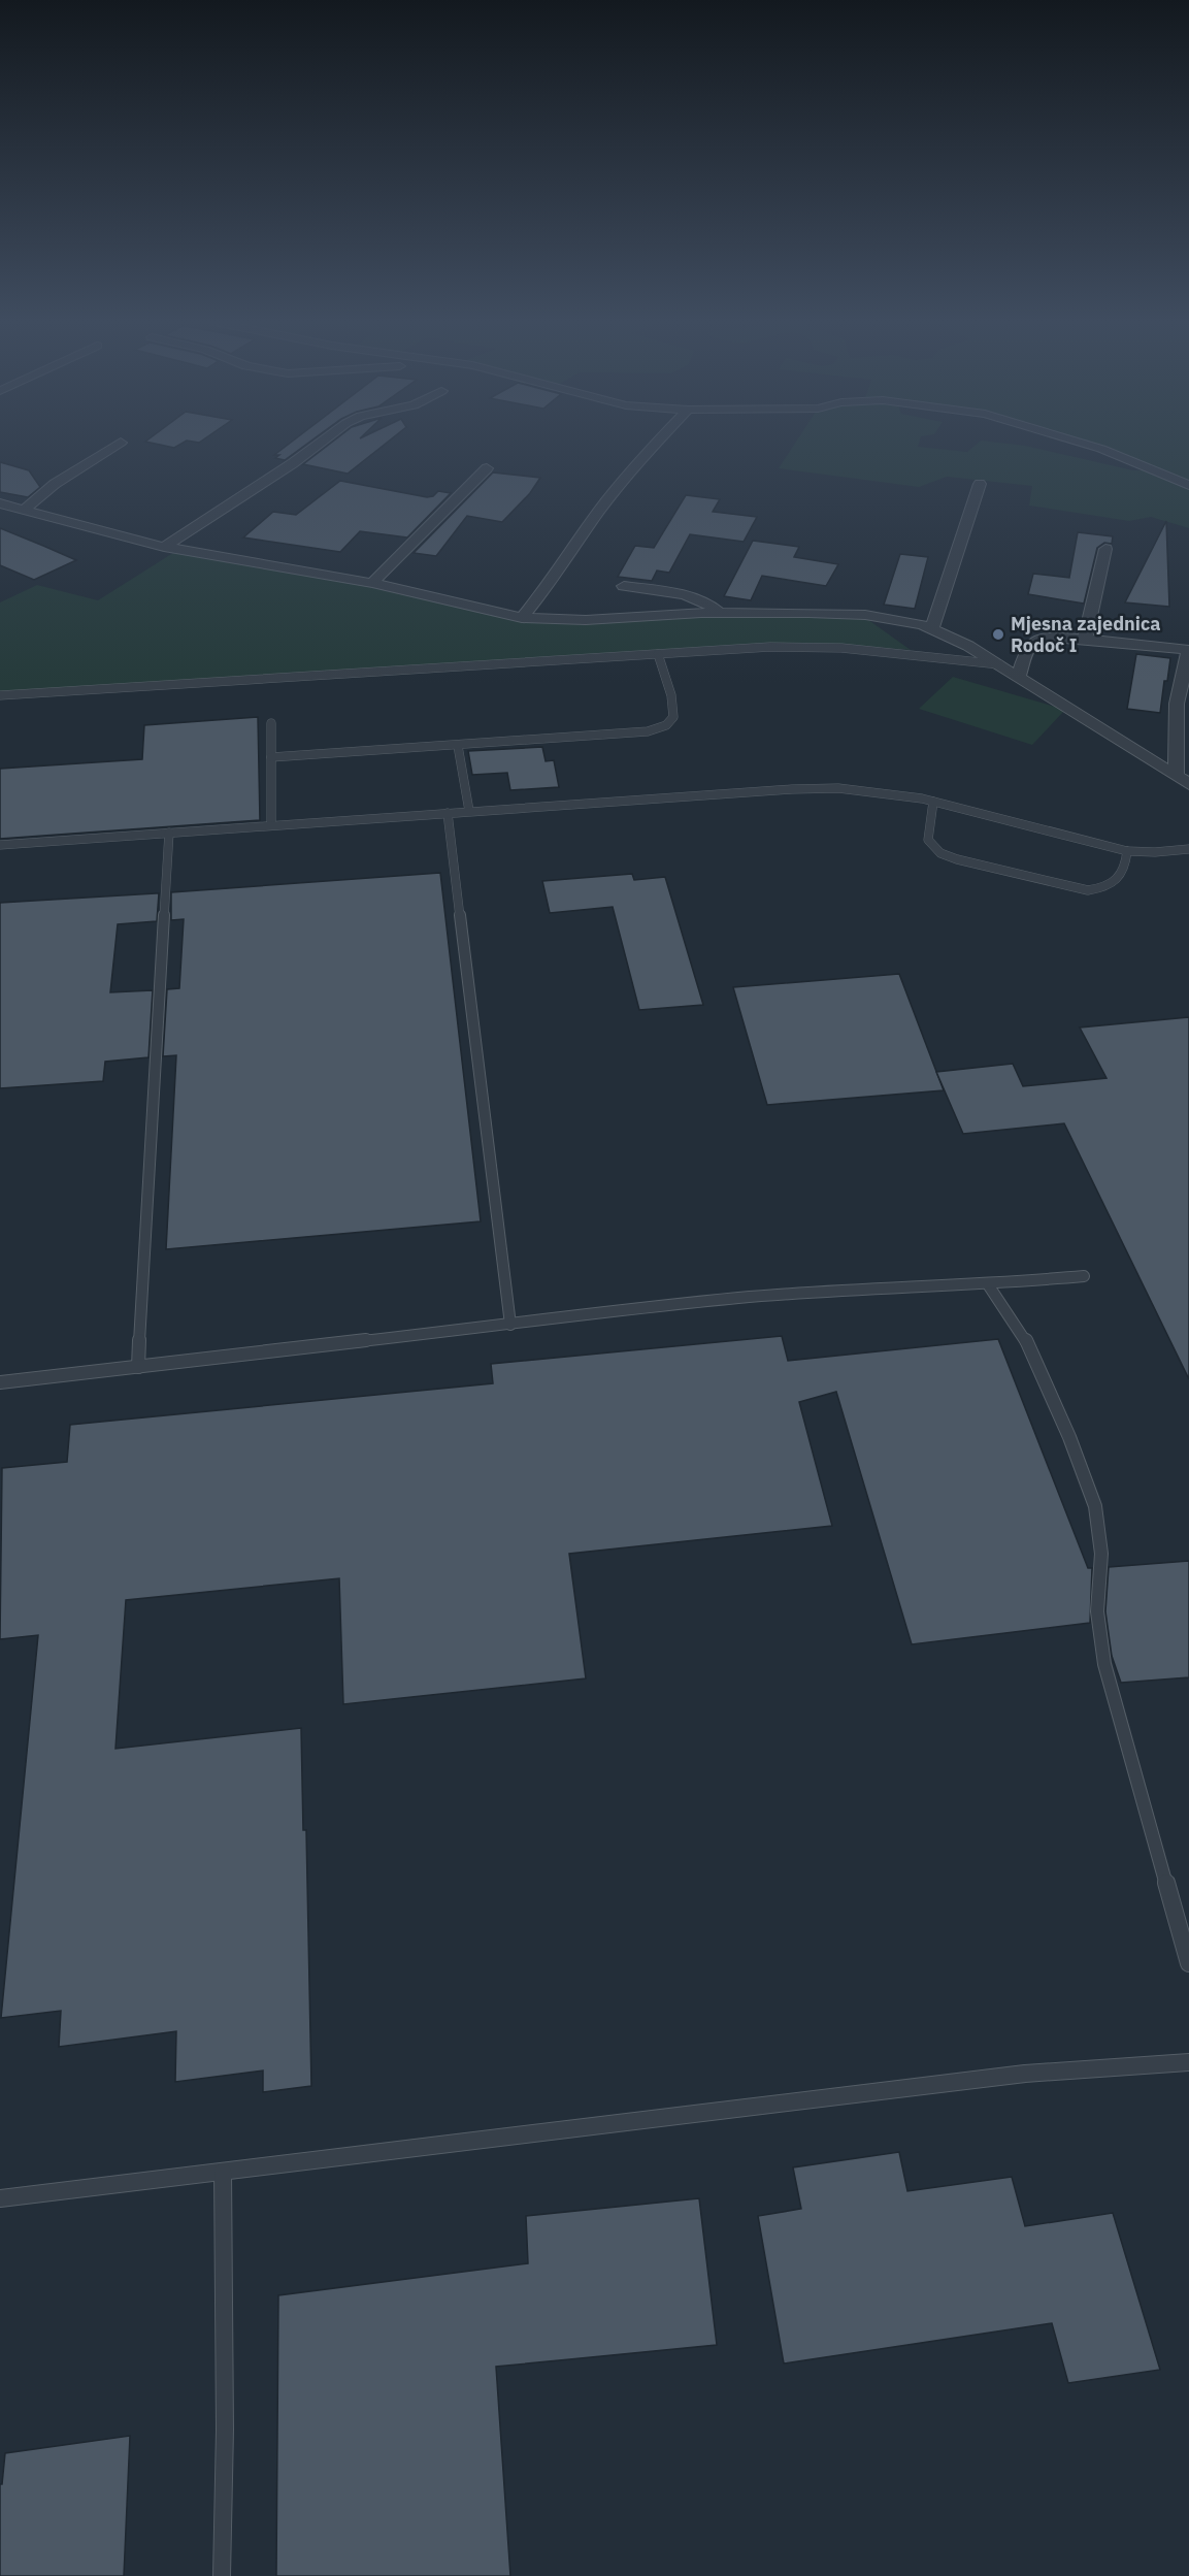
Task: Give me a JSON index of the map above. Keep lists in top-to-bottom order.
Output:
{
  "places": ["Mjesna zajednica Rodoč I"]
}
